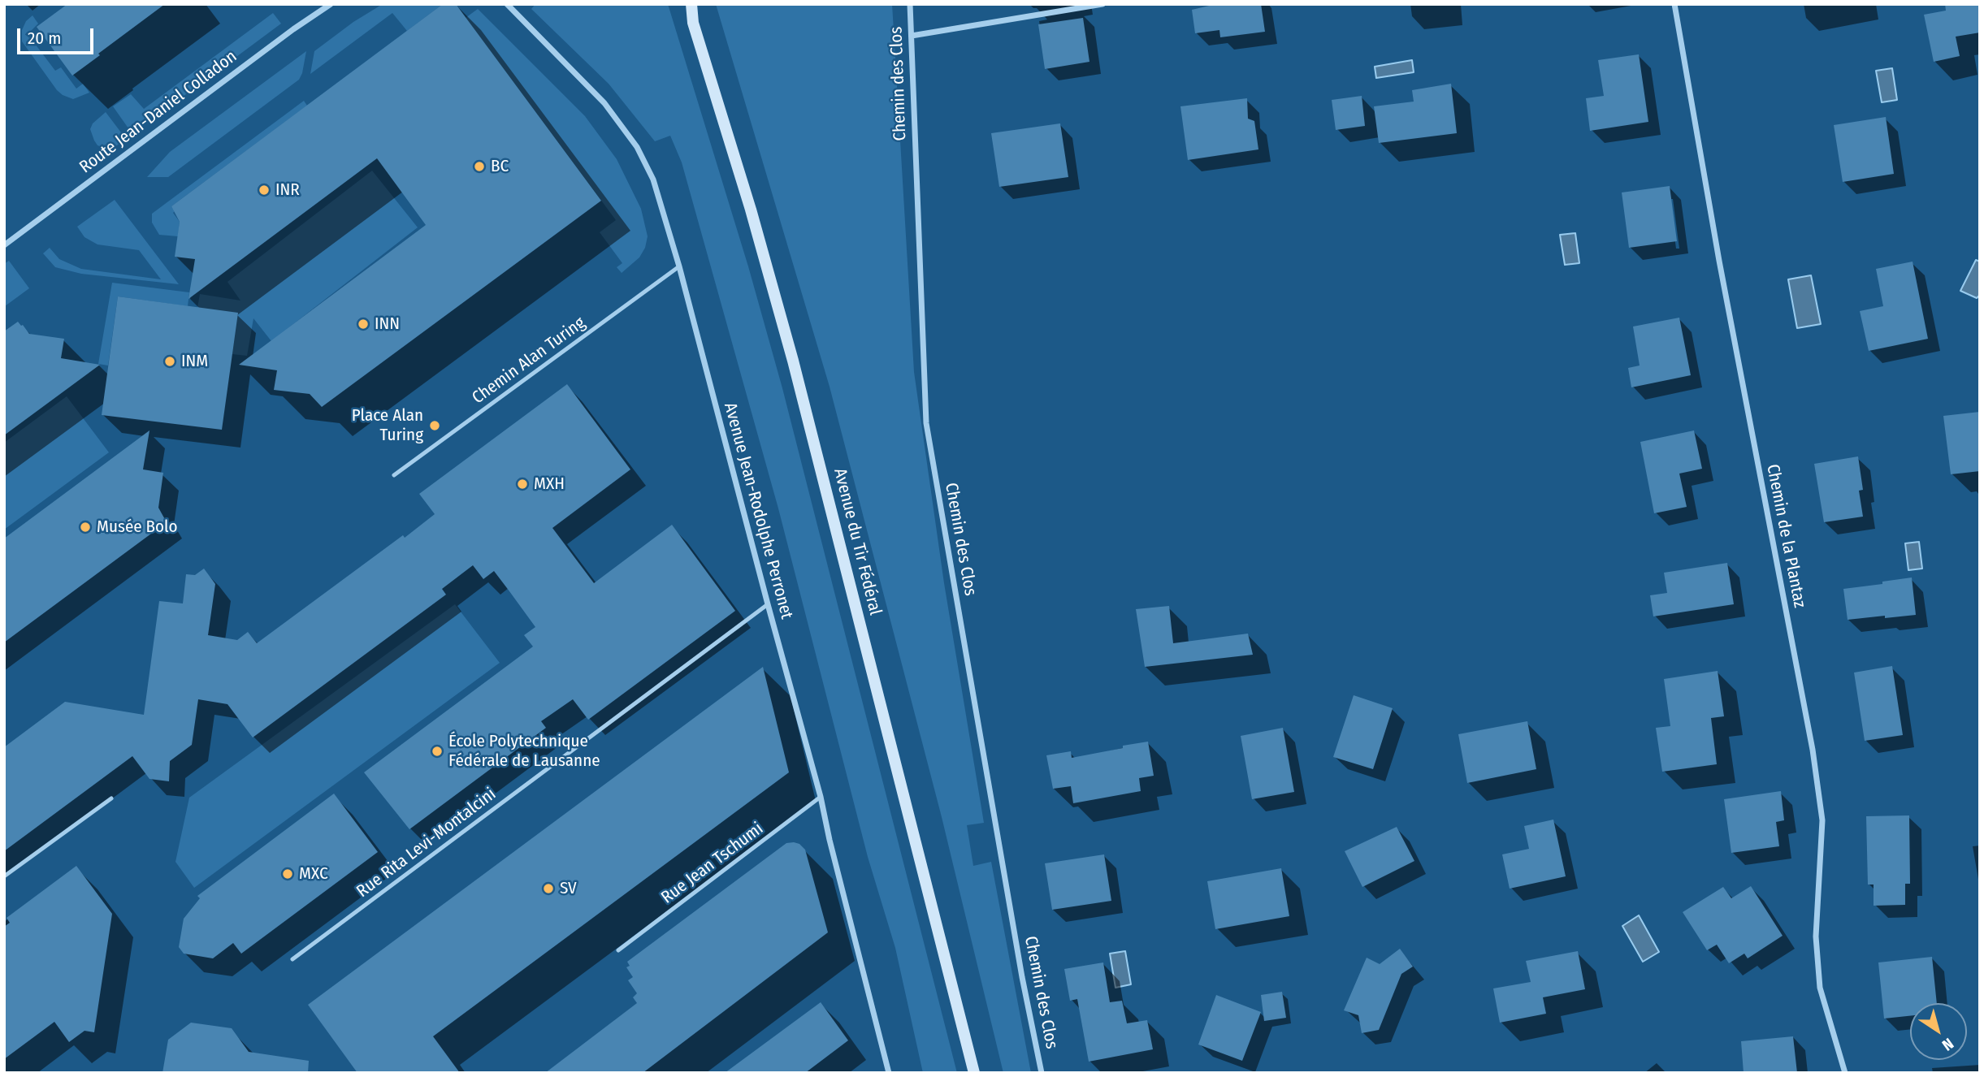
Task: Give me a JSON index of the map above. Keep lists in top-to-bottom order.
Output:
{
  "streets": {
    "main road": ["Avenue du Tir Fédéral"],
    "street": [
      "Chemin des Clos",
      "Route Jean-Daniel Colladon",
      "Avenue Jean-Rodolphe Perronet",
      "Chemin de la Plantaz"
    ],
    "lane": ["Chemin Alan Turing", "Rue Rita Levi-Montalcini", "Rue Jean Tschumi"]
  },
  "crossings": [
    ["Chemin Alan Turing", "Avenue Jean-Rodolphe Perronet"],
    ["Avenue Jean-Rodolphe Perronet", "Rue Rita Levi-Montalcini"],
    ["Avenue Jean-Rodolphe Perronet", "Rue Jean Tschumi"]
  ],
  "places": [
    "BC",
    "INR",
    "INN",
    "INM",
    "Place Alan Turing",
    "MXH",
    "Musée Bolo",
    "École Polytechnique Fédérale de Lausanne",
    "MXC",
    "SV"
  ],
  "scale_bar": "20 m",
  "north": "bottom right"
}
